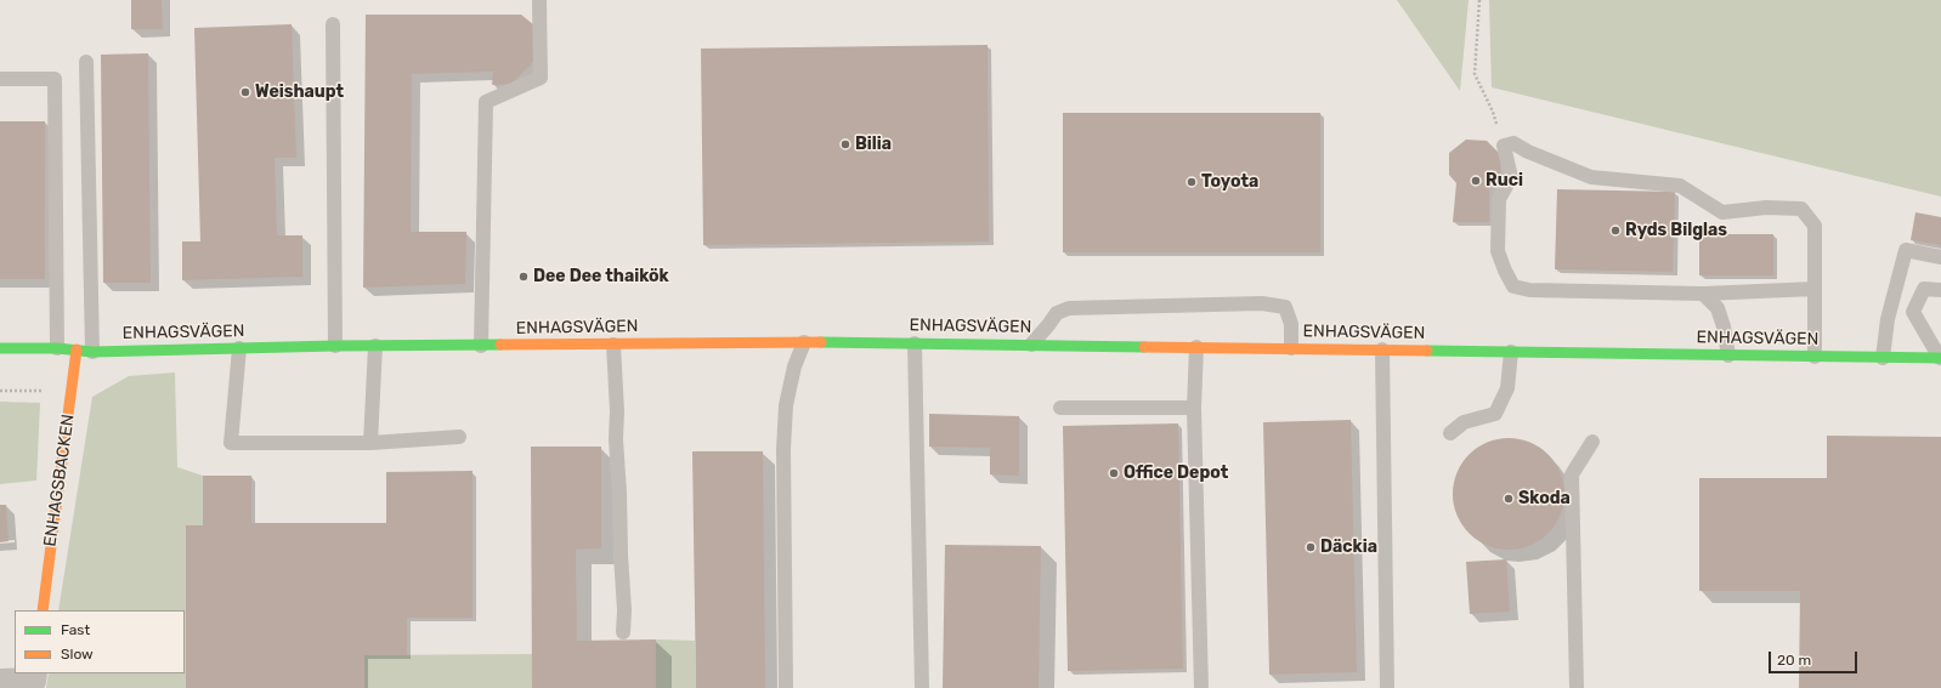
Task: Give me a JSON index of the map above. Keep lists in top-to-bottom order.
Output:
{
  "streets": {
    "street": ["ENHAGSVÄGEN", "ENHAGSBACKEN"]
  },
  "crossings": [
    ["ENHAGSVÄGEN", "ENHAGSBACKEN"]
  ],
  "places": [
    "Weishaupt",
    "Bilia",
    "Ruci",
    "Toyota",
    "Ryds Bilglas",
    "Dee Dee thaikök",
    "Office Depot",
    "Skoda",
    "Däckia"
  ],
  "legend": ["Fast", "Slow"],
  "scale_bar": "20 m"
}
